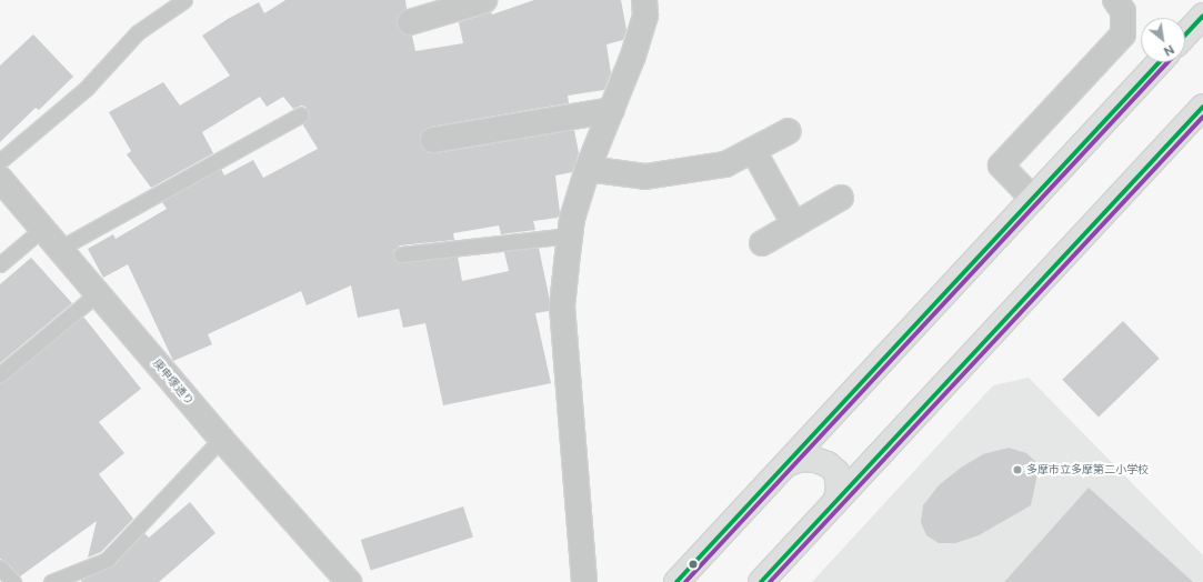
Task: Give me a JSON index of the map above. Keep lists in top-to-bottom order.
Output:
{
  "streets": {
    "street": ["庚申塚通り"]
  },
  "places": ["多摩市立多摩第二小学校"],
  "north": "bottom right"
}
